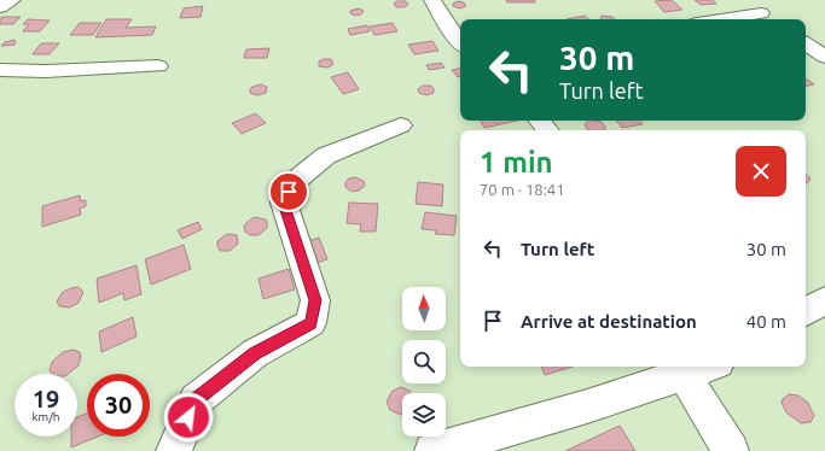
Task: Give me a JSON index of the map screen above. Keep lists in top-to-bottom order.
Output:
{
  "north": "top",
  "page": {
    "turn": ["30 m", "Turn left"],
    "heading": ["1 min", "70 m · 18:41"],
    "list": [
      {
        "name": "Turn left",
        "value": "30 m"
      },
      {
        "name": "Arrive at destination",
        "value": "40 m"
      }
    ],
    "speed": "19 km/h",
    "limit": "30"
  }
}
